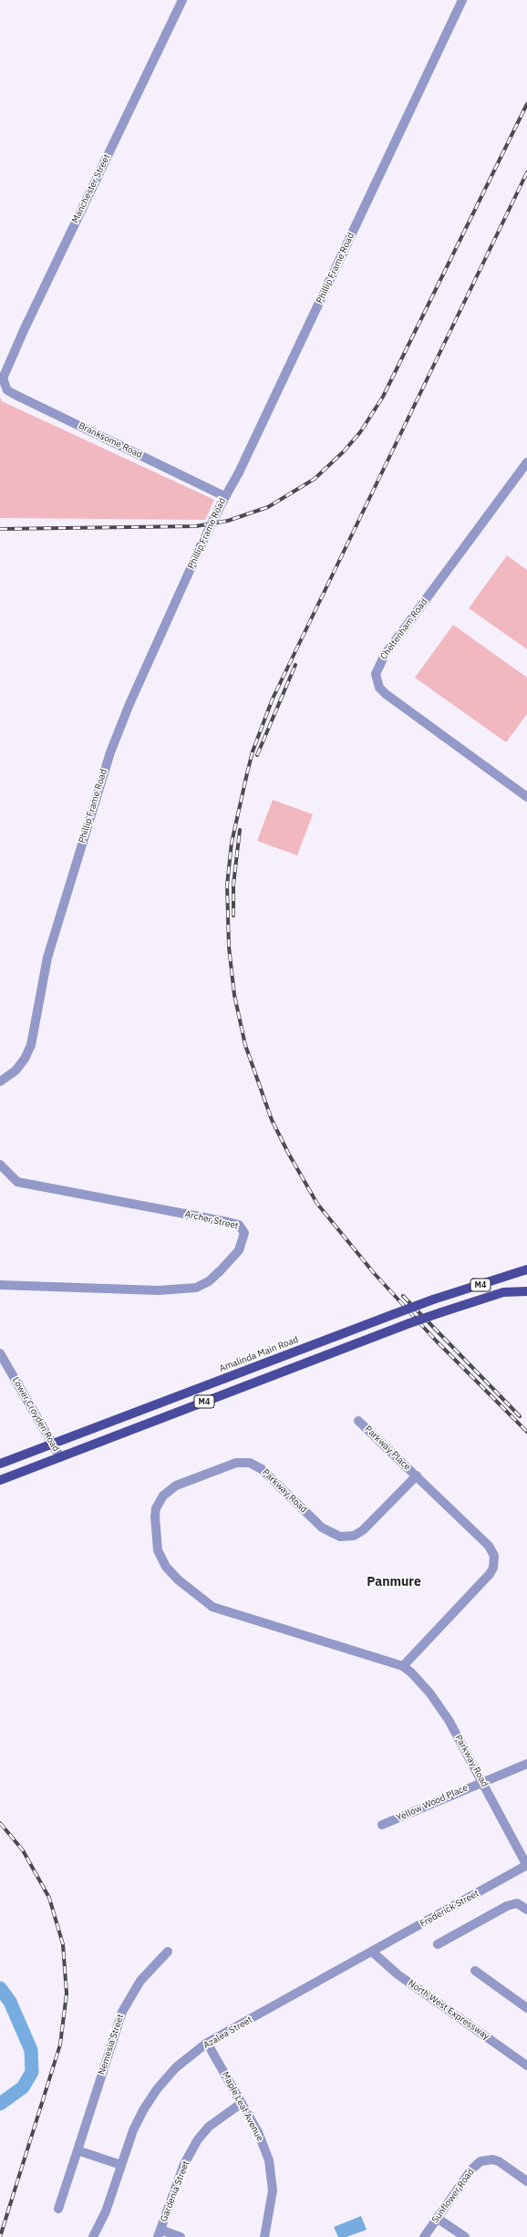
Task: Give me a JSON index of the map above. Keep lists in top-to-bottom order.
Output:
{
  "streets": {
    "main road": ["M4", "Amalinda Main Road"],
    "street": [
      "Manchester Street",
      "Phillip Frame Road",
      "Branksome Road",
      "Cheltenham Road",
      "Archer Street",
      "Lower Croyden Road",
      "Parkway Place",
      "Parkway Road",
      "Yellow Wood Place",
      "Frederick Street",
      "North West Expressway",
      "Azalea Street",
      "Nemesia Street",
      "Maple Leaf Avenue",
      "Gardenia Street",
      "Sunflower Road"
    ]
  },
  "crossings": [
    ["Manchester Street", "Branksome Road"],
    ["Phillip Frame Road", "Branksome Road"],
    ["M4", "Lower Croyden Road"],
    ["Amalinda Main Road", "Lower Croyden Road"],
    ["Parkway Place", "Parkway Road"],
    ["Parkway Road", "Yellow Wood Place"],
    ["Parkway Road", "Frederick Street"],
    ["Frederick Street", "North West Expressway"],
    ["Frederick Street", "Azalea Street"],
    ["North West Expressway", "Azalea Street"],
    ["Azalea Street", "Maple Leaf Avenue"],
    ["Maple Leaf Avenue", "Gardenia Street"]
  ],
  "districts": ["Panmure"]
}
